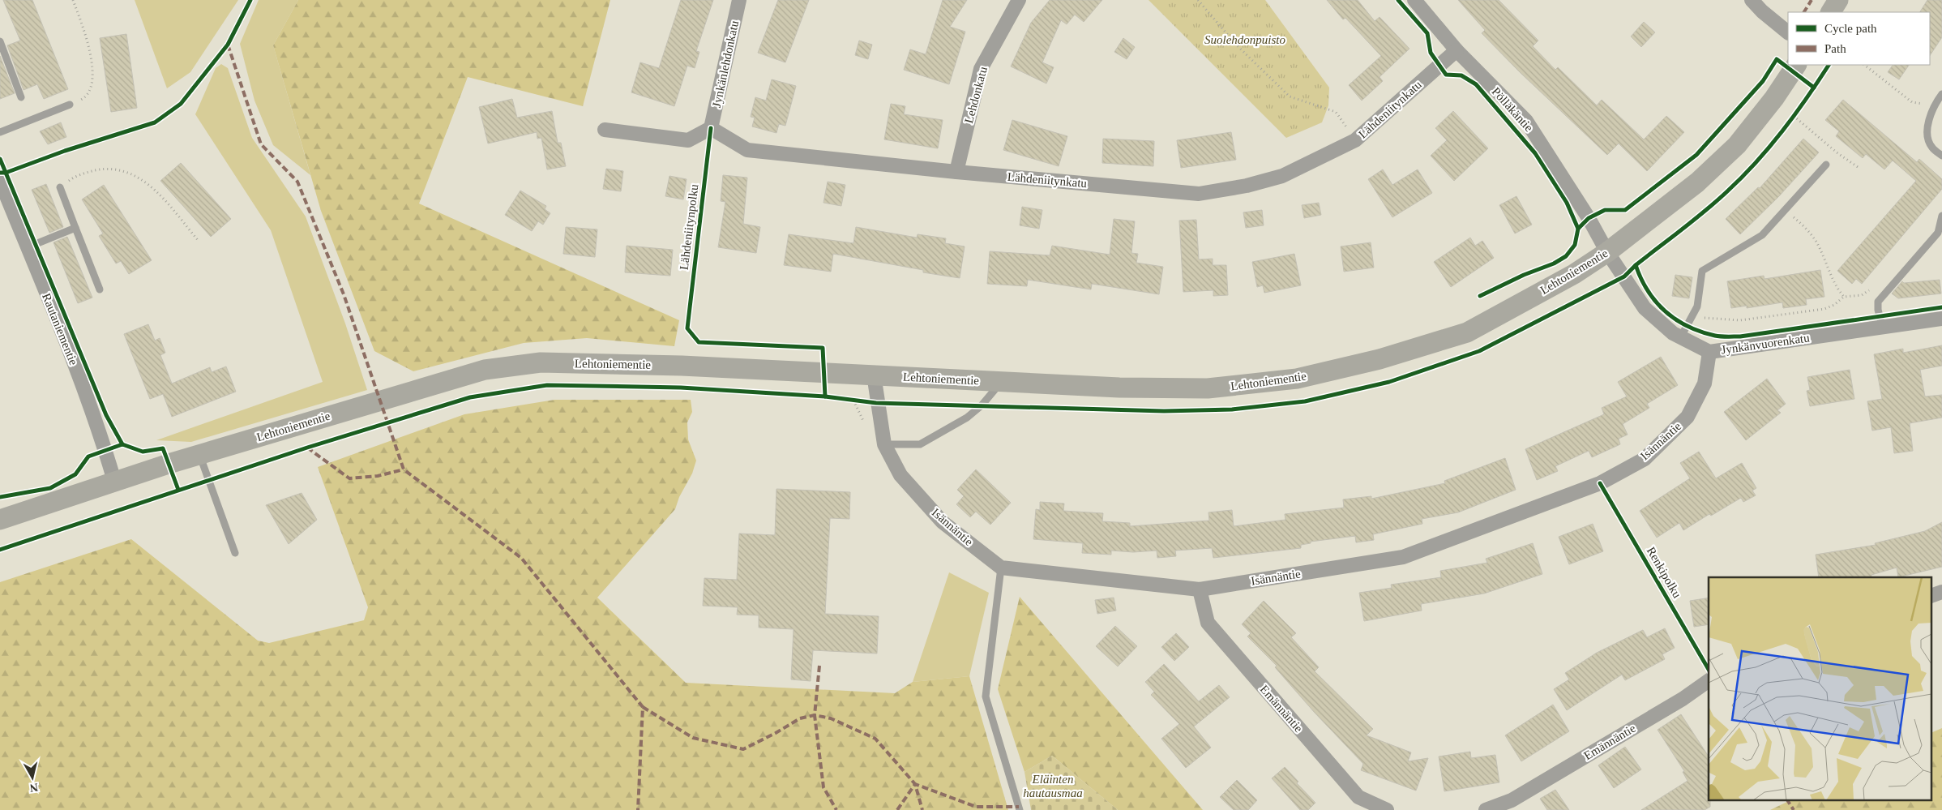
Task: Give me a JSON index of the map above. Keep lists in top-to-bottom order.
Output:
{
  "streets": {
    "main road": ["Lehtoniementie"],
    "street": [
      "Jynkänlehdonkatu",
      "Lehdonkatu",
      "Lähdeniitynkatu",
      "Pölläkäntie",
      "Rautaniementie",
      "Jynkänvuorenkatu",
      "Isännäntie",
      "Emännäntie"
    ],
    "cycle path": ["Lähdeniitynpolku", "Renkipolku"]
  },
  "crossings": [
    ["Jynkänlehdonkatu", "Lähdeniitynkatu"],
    ["Lehdonkatu", "Lähdeniitynkatu"],
    ["Lähdeniitynkatu", "Pölläkäntie"],
    ["Pölläkäntie", "Lehtoniementie"],
    ["Pölläkäntie", "Jynkänvuorenkatu"],
    ["Lehtoniementie", "Rautaniementie"],
    ["Lehtoniementie", "Jynkänvuorenkatu"],
    ["Lehtoniementie", "Isännäntie"],
    ["Jynkänvuorenkatu", "Isännäntie"],
    ["Isännäntie", "Emännäntie"]
  ],
  "parks": ["Suolehdonpuisto", "Eläinten hautausmaa"],
  "legend": ["Cycle path", "Path"],
  "north": "bottom"
}
